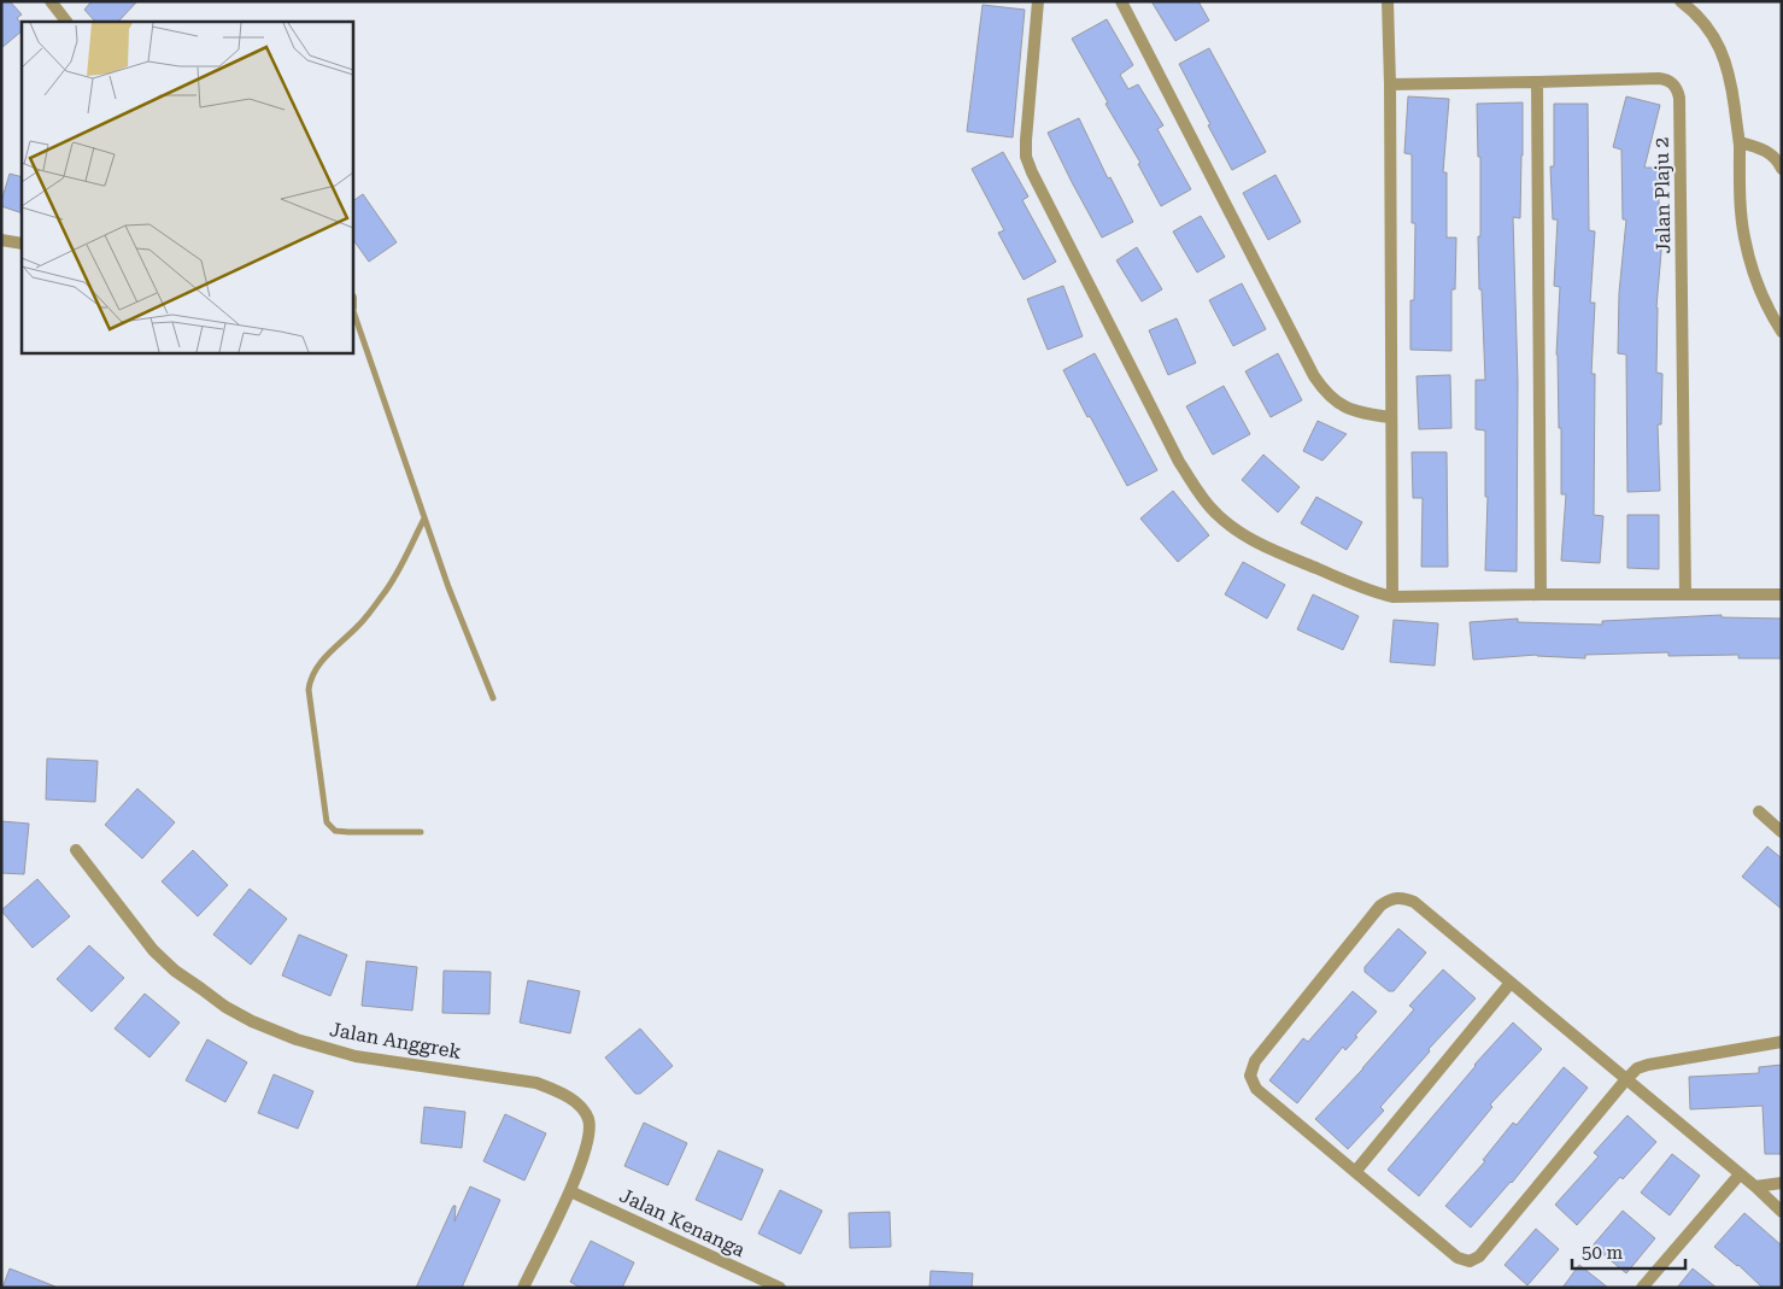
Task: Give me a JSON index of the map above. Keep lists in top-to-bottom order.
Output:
{
  "streets": {
    "street": ["Jalan Plaju 2", "Jalan Anggrek", "Jalan Kenanga"]
  },
  "crossings": [
    ["Jalan Anggrek", "Jalan Kenanga"]
  ],
  "scale_bar": "50 m"
}
